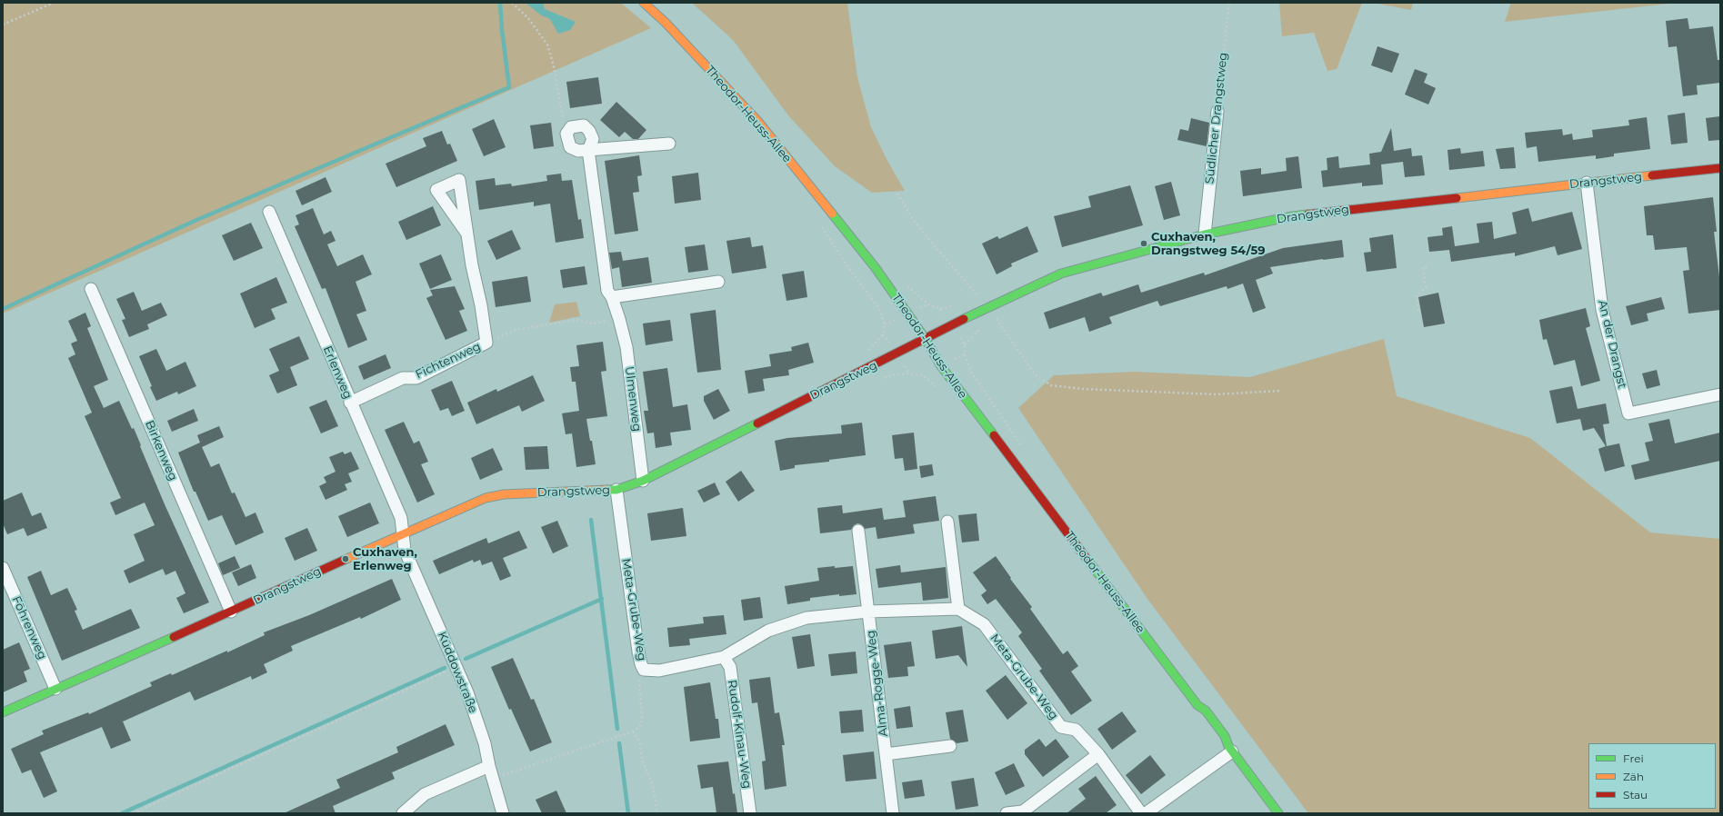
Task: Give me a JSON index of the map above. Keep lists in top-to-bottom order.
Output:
{
  "streets": {
    "street": [
      "Theodor-Heuss-Allee",
      "Südlicher Drangstweg",
      "Drangstweg",
      "An der Drangst",
      "Fichtenweg",
      "Erlenweg",
      "Ulmenweg",
      "Birkenweg",
      "Meta-Grube-Weg",
      "Föhrenweg",
      "Küddowstraße",
      "Alma-Rogge-Weg",
      "Rudolf-Kinau-Weg"
    ]
  },
  "crossings": [
    ["Theodor-Heuss-Allee", "Drangstweg"],
    ["Südlicher Drangstweg", "Drangstweg"],
    ["Drangstweg", "An der Drangst"],
    ["Drangstweg", "Erlenweg"],
    ["Drangstweg", "Ulmenweg"],
    ["Drangstweg", "Birkenweg"],
    ["Drangstweg", "Meta-Grube-Weg"],
    ["Drangstweg", "Föhrenweg"],
    ["Drangstweg", "Küddowstraße"],
    ["Fichtenweg", "Erlenweg"],
    ["Erlenweg", "Küddowstraße"],
    ["Meta-Grube-Weg", "Alma-Rogge-Weg"],
    ["Meta-Grube-Weg", "Rudolf-Kinau-Weg"]
  ],
  "places": ["Cuxhaven, Drangstweg 54/59", "Cuxhaven, Erlenweg"],
  "legend": ["Frei", "Zäh", "Stau"]
}
